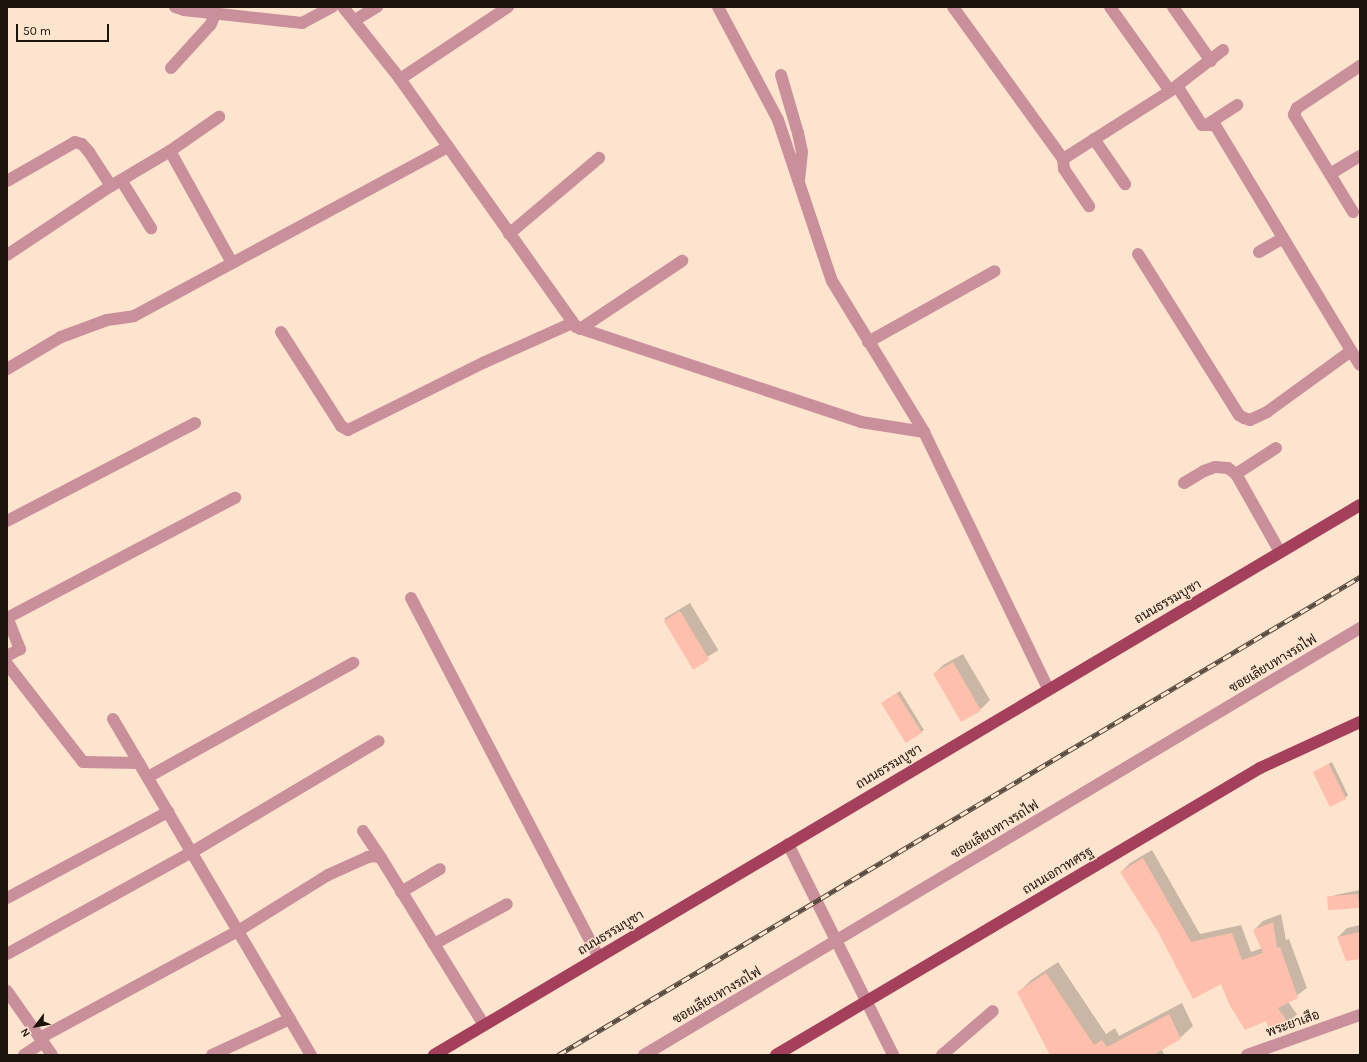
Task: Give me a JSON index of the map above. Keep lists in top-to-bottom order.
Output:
{
  "streets": {
    "main road": ["ถนนธรรมบูชา", "ถนนเอกาทศรฐ"],
    "street": ["ซอยเลียบทางรถไฟ", "พระยาเสือ"]
  },
  "scale_bar": "50 m",
  "north": "bottom left"
}
